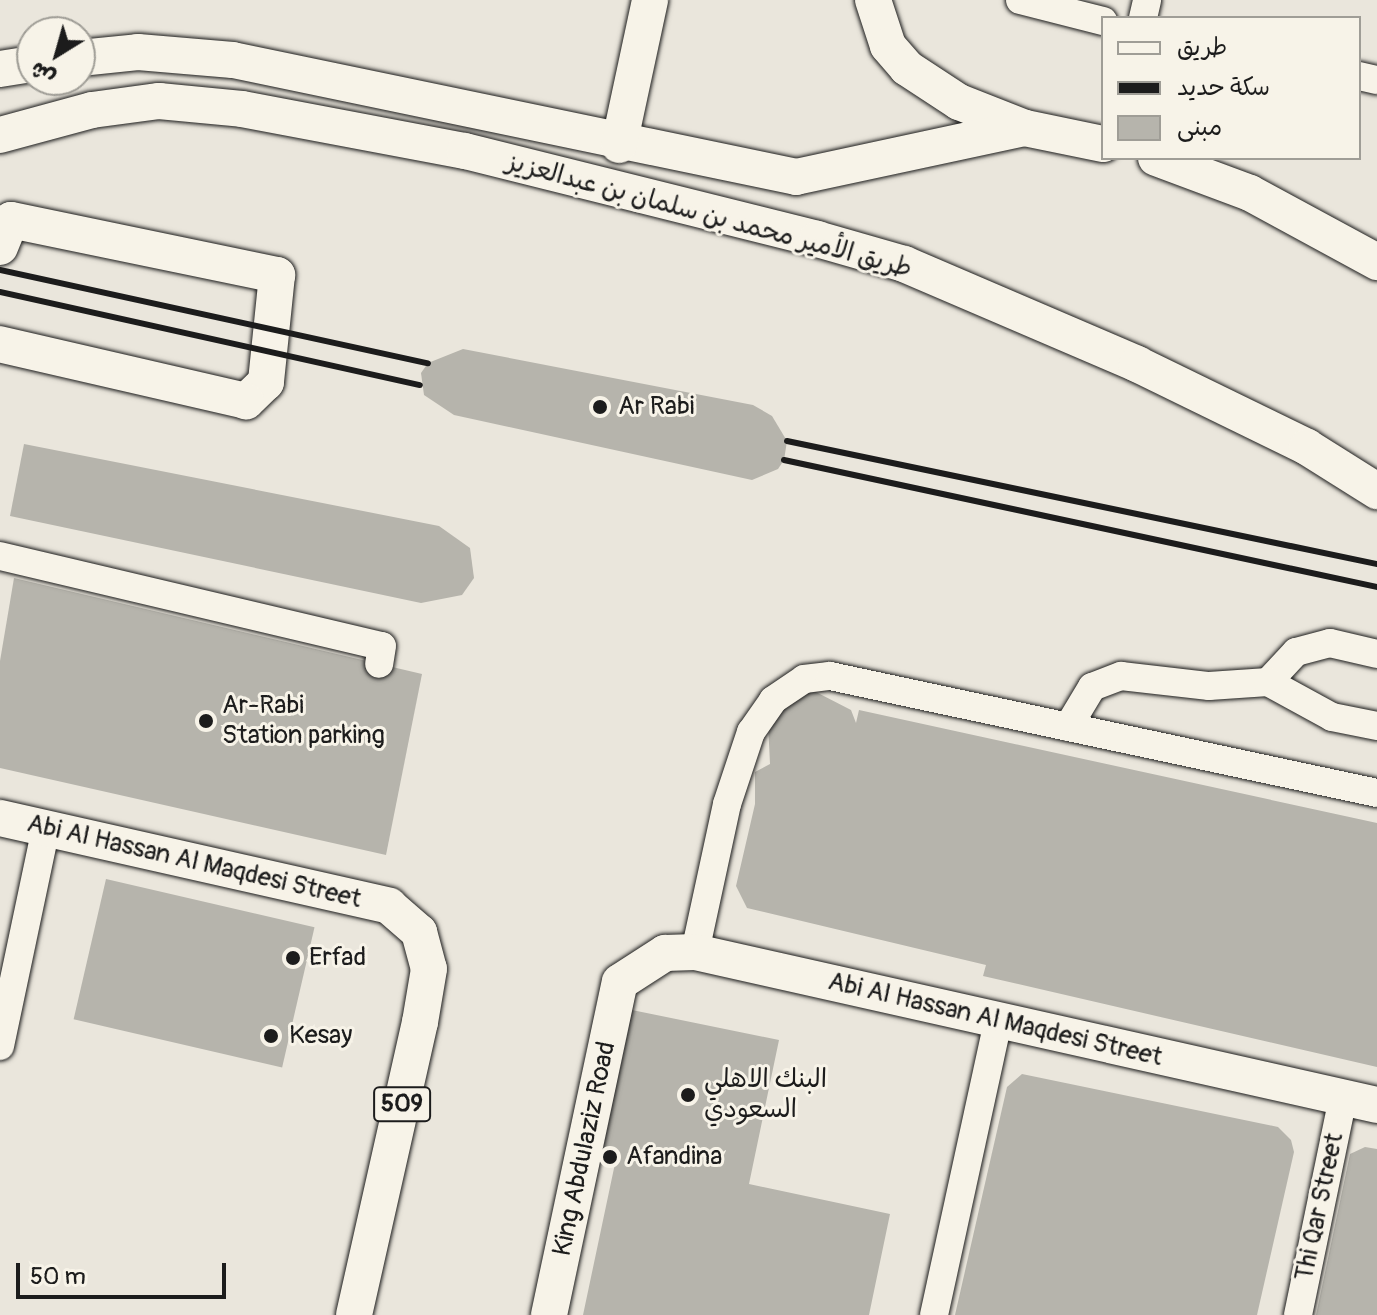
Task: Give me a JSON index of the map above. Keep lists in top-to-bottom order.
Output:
{
  "streets": {
    "main road": [
      "طريق الأمير محمد بن سلمان بن عبدالعزيز",
      "Abi Al Hassan Al Maqdesi Street",
      "509",
      "King Abdulaziz Road"
    ],
    "street": ["Thi Qar Street"]
  },
  "crossings": [
    ["Abi Al Hassan Al Maqdesi Street", "King Abdulaziz Road"],
    ["Abi Al Hassan Al Maqdesi Street", "Thi Qar Street"]
  ],
  "places": [
    "Ar Rabi",
    "Ar-Rabi Station parking",
    "Erfad",
    "Kesay",
    "البنك الاهلي السعودي",
    "Afandina"
  ],
  "legend": ["طريق", "سكة حديد", "مبنى"],
  "scale_bar": "50 m",
  "north": "bottom left"
}
